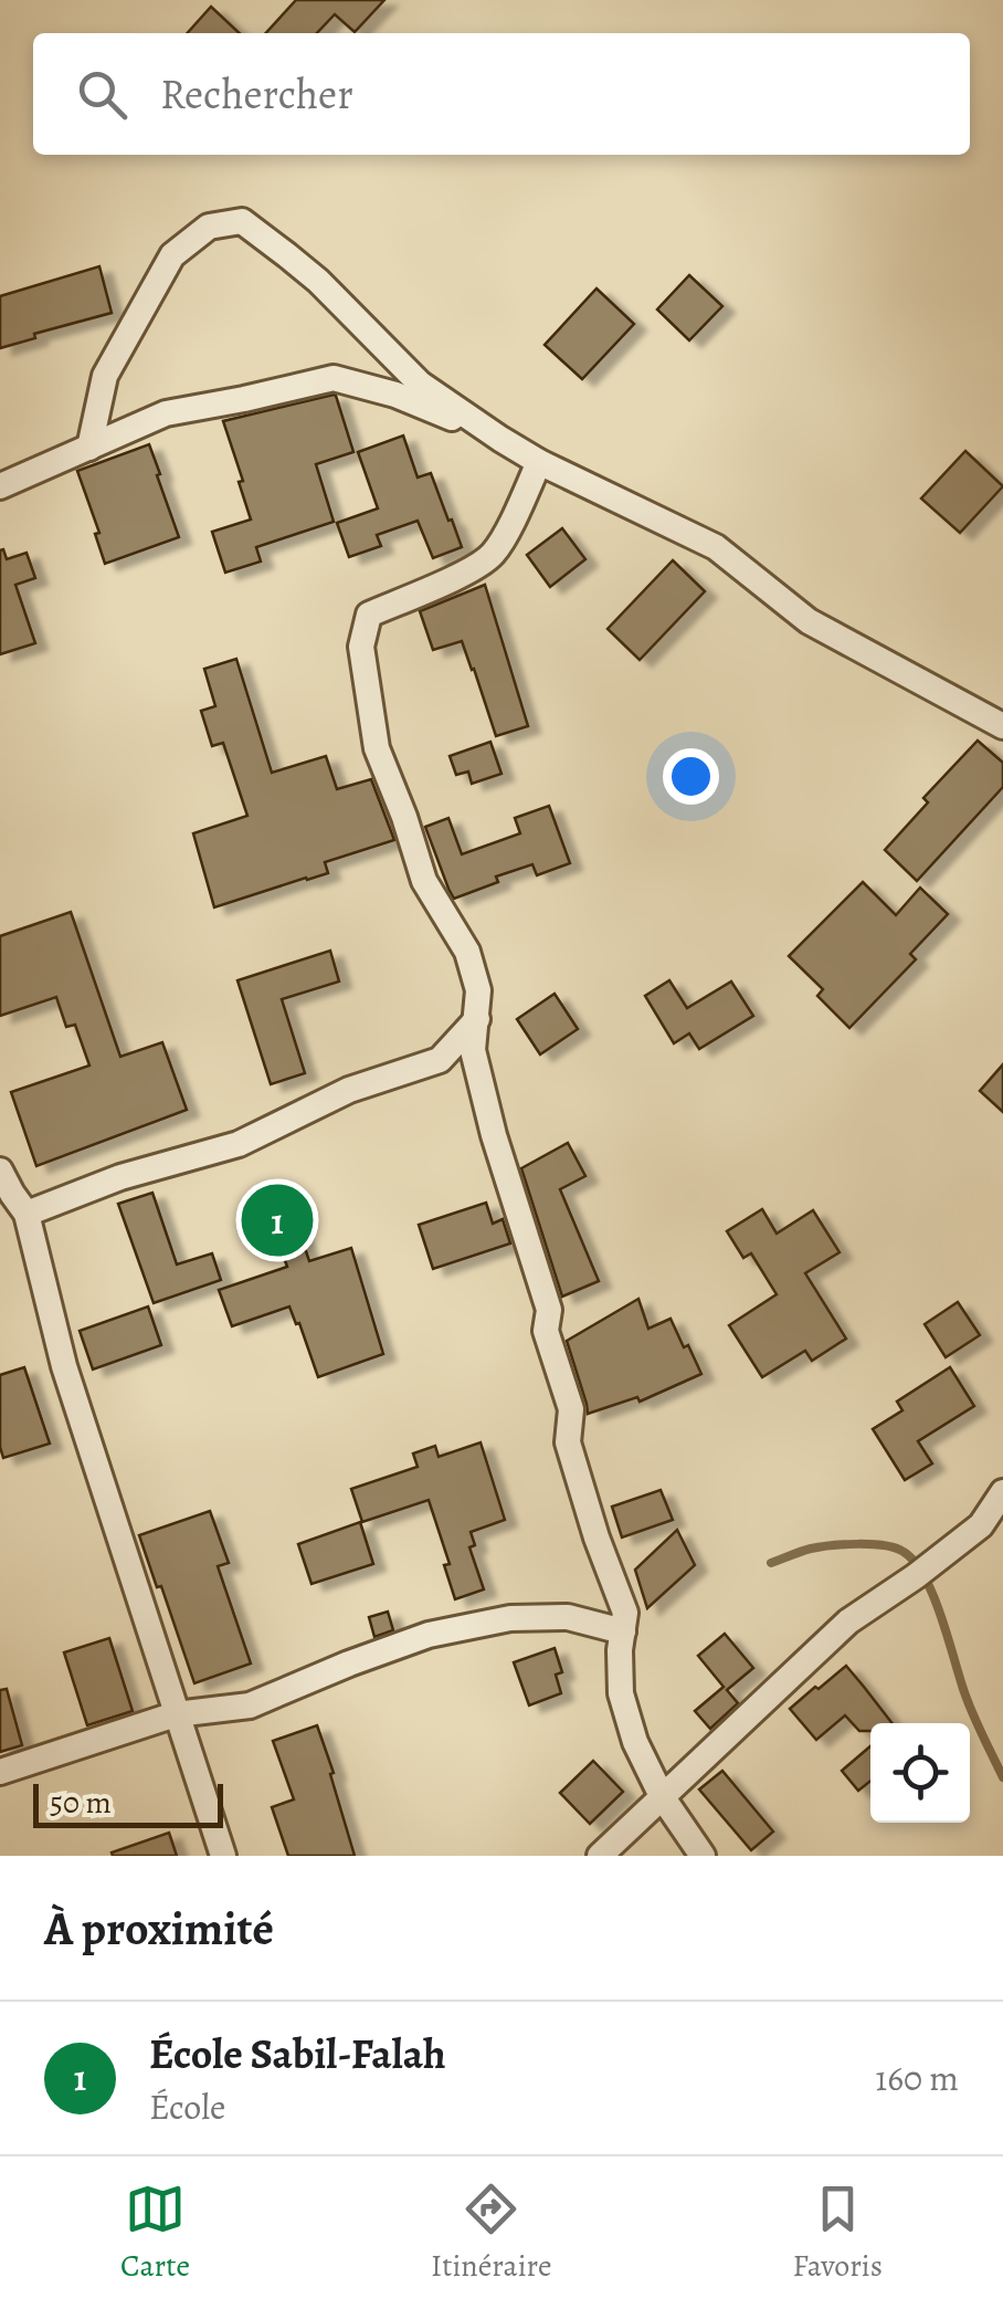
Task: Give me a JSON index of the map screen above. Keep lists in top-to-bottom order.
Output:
{
  "scale_bar": "50 m",
  "page": {
    "search": "Rechercher",
    "pins": "1",
    "scale": "50 m",
    "heading": "À proximité",
    "list": [
      {
        "mark": "1",
        "name": "École Sabil-Falah",
        "note": "École",
        "value": "160 m"
      }
    ],
    "nav": ["Carte", "Itinéraire", "Favoris"]
  }
}
